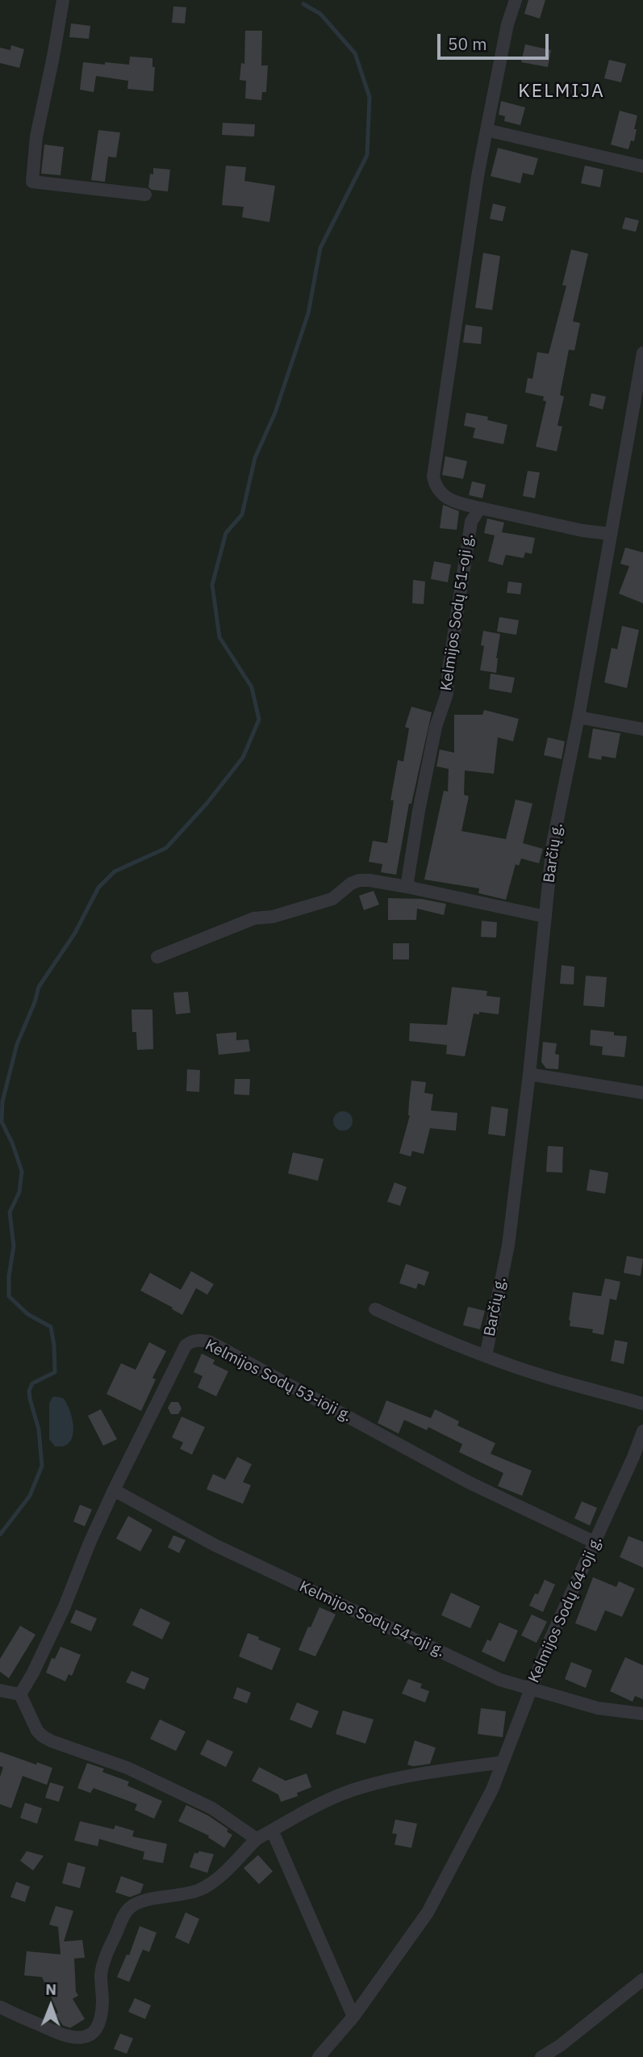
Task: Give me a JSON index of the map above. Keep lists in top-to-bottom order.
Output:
{
  "streets": {
    "street": [
      "Kelmijos Sodų 51-oji g.",
      "Barčių g.",
      "Kelmijos Sodų 53-ioji g.",
      "Kelmijos Sodų 64-oji g.",
      "Kelmijos Sodų 54-oji g."
    ]
  },
  "crossings": [
    ["Kelmijos Sodų 53-ioji g.", "Kelmijos Sodų 64-oji g."],
    ["Kelmijos Sodų 53-ioji g.", "Kelmijos Sodų 54-oji g."],
    ["Kelmijos Sodų 64-oji g.", "Kelmijos Sodų 54-oji g."]
  ],
  "districts": ["KELMIJA"],
  "scale_bar": "50 m",
  "north": "top"
}
